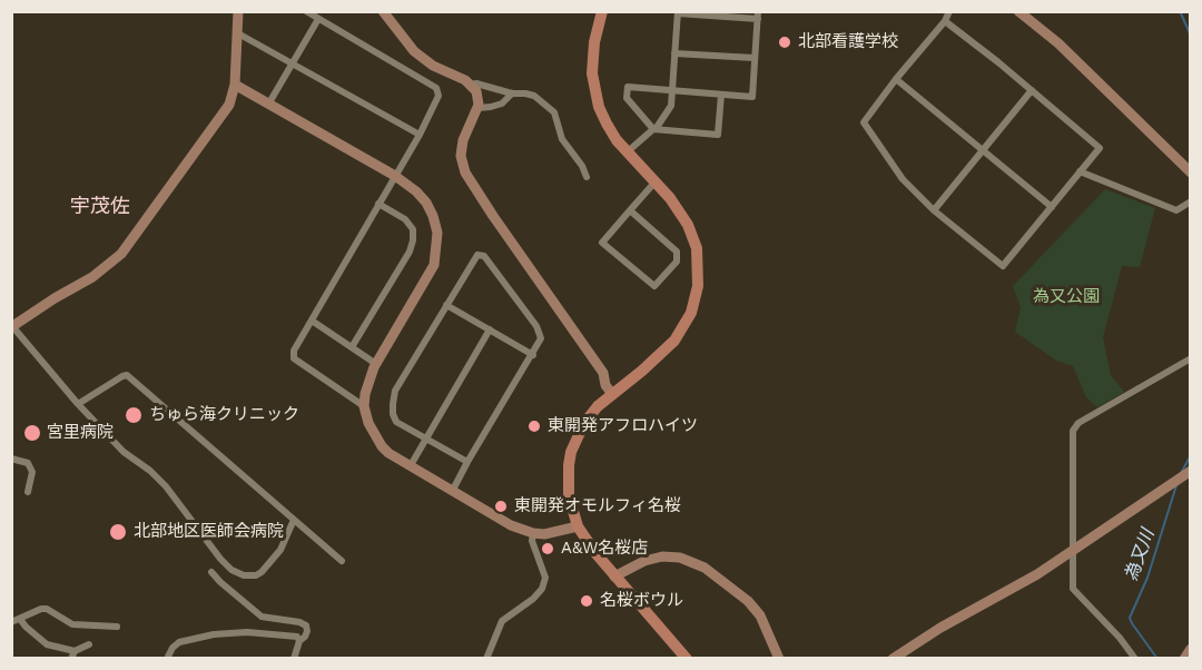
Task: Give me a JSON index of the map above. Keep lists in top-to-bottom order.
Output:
{
  "districts": ["宇茂佐"],
  "water": ["為又川"],
  "parks": ["為又公園"],
  "places": [
    "北部看護学校",
    "ちゅら海クリニック",
    "東開発アフロハイツ",
    "宮里病院",
    "東開発オモルフィ名桜",
    "北部地区医師会病院",
    "A&W名桜店",
    "名桜ボウル"
  ]
}
